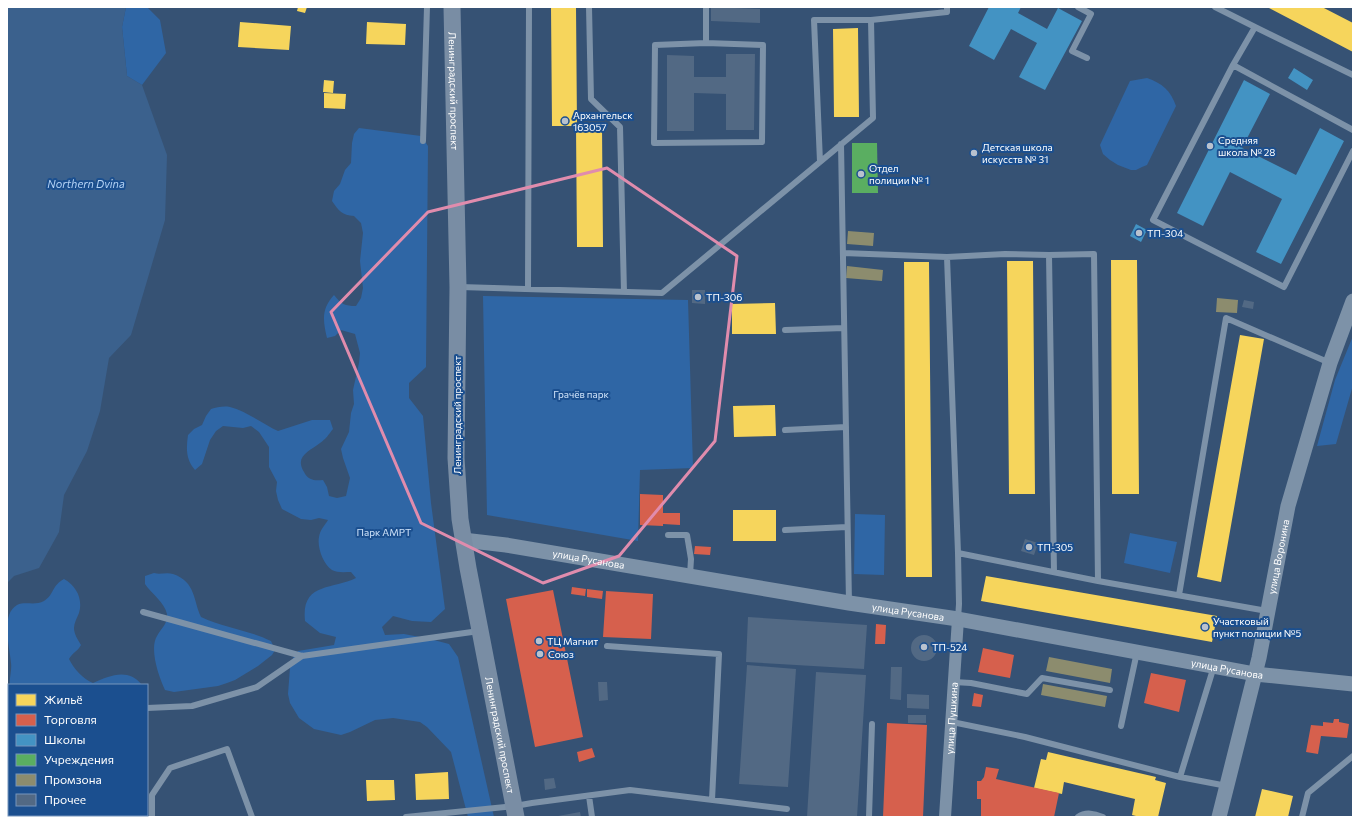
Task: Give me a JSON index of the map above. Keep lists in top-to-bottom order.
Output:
{
  "streets": {
    "main road": ["Ленинградский проспект"],
    "street": ["улица Воронина", "улица Русанова", "улица Пушкина"]
  },
  "crossings": [
    ["Ленинградский проспект", "улица Русанова"],
    ["улица Воронина", "улица Русанова"],
    ["улица Русанова", "улица Пушкина"]
  ],
  "water": ["Northern Dvina"],
  "parks": ["Грачёв парк", "Парк АМРТ"],
  "places": [
    "Архангельск 163057",
    "Средняя школа № 28",
    "Детская школа искусств № 31",
    "Отдел полиции № 1",
    "ТП-304",
    "ТП-306",
    "ТП-305",
    "Участковый пункт полиции №5",
    "ТЦ Магнит",
    "ТП-524",
    "Союз"
  ],
  "legend": [
    "Жильё",
    "Торговля",
    "Школы",
    "Учреждения",
    "Промзона",
    "Прочее"
  ]
}
